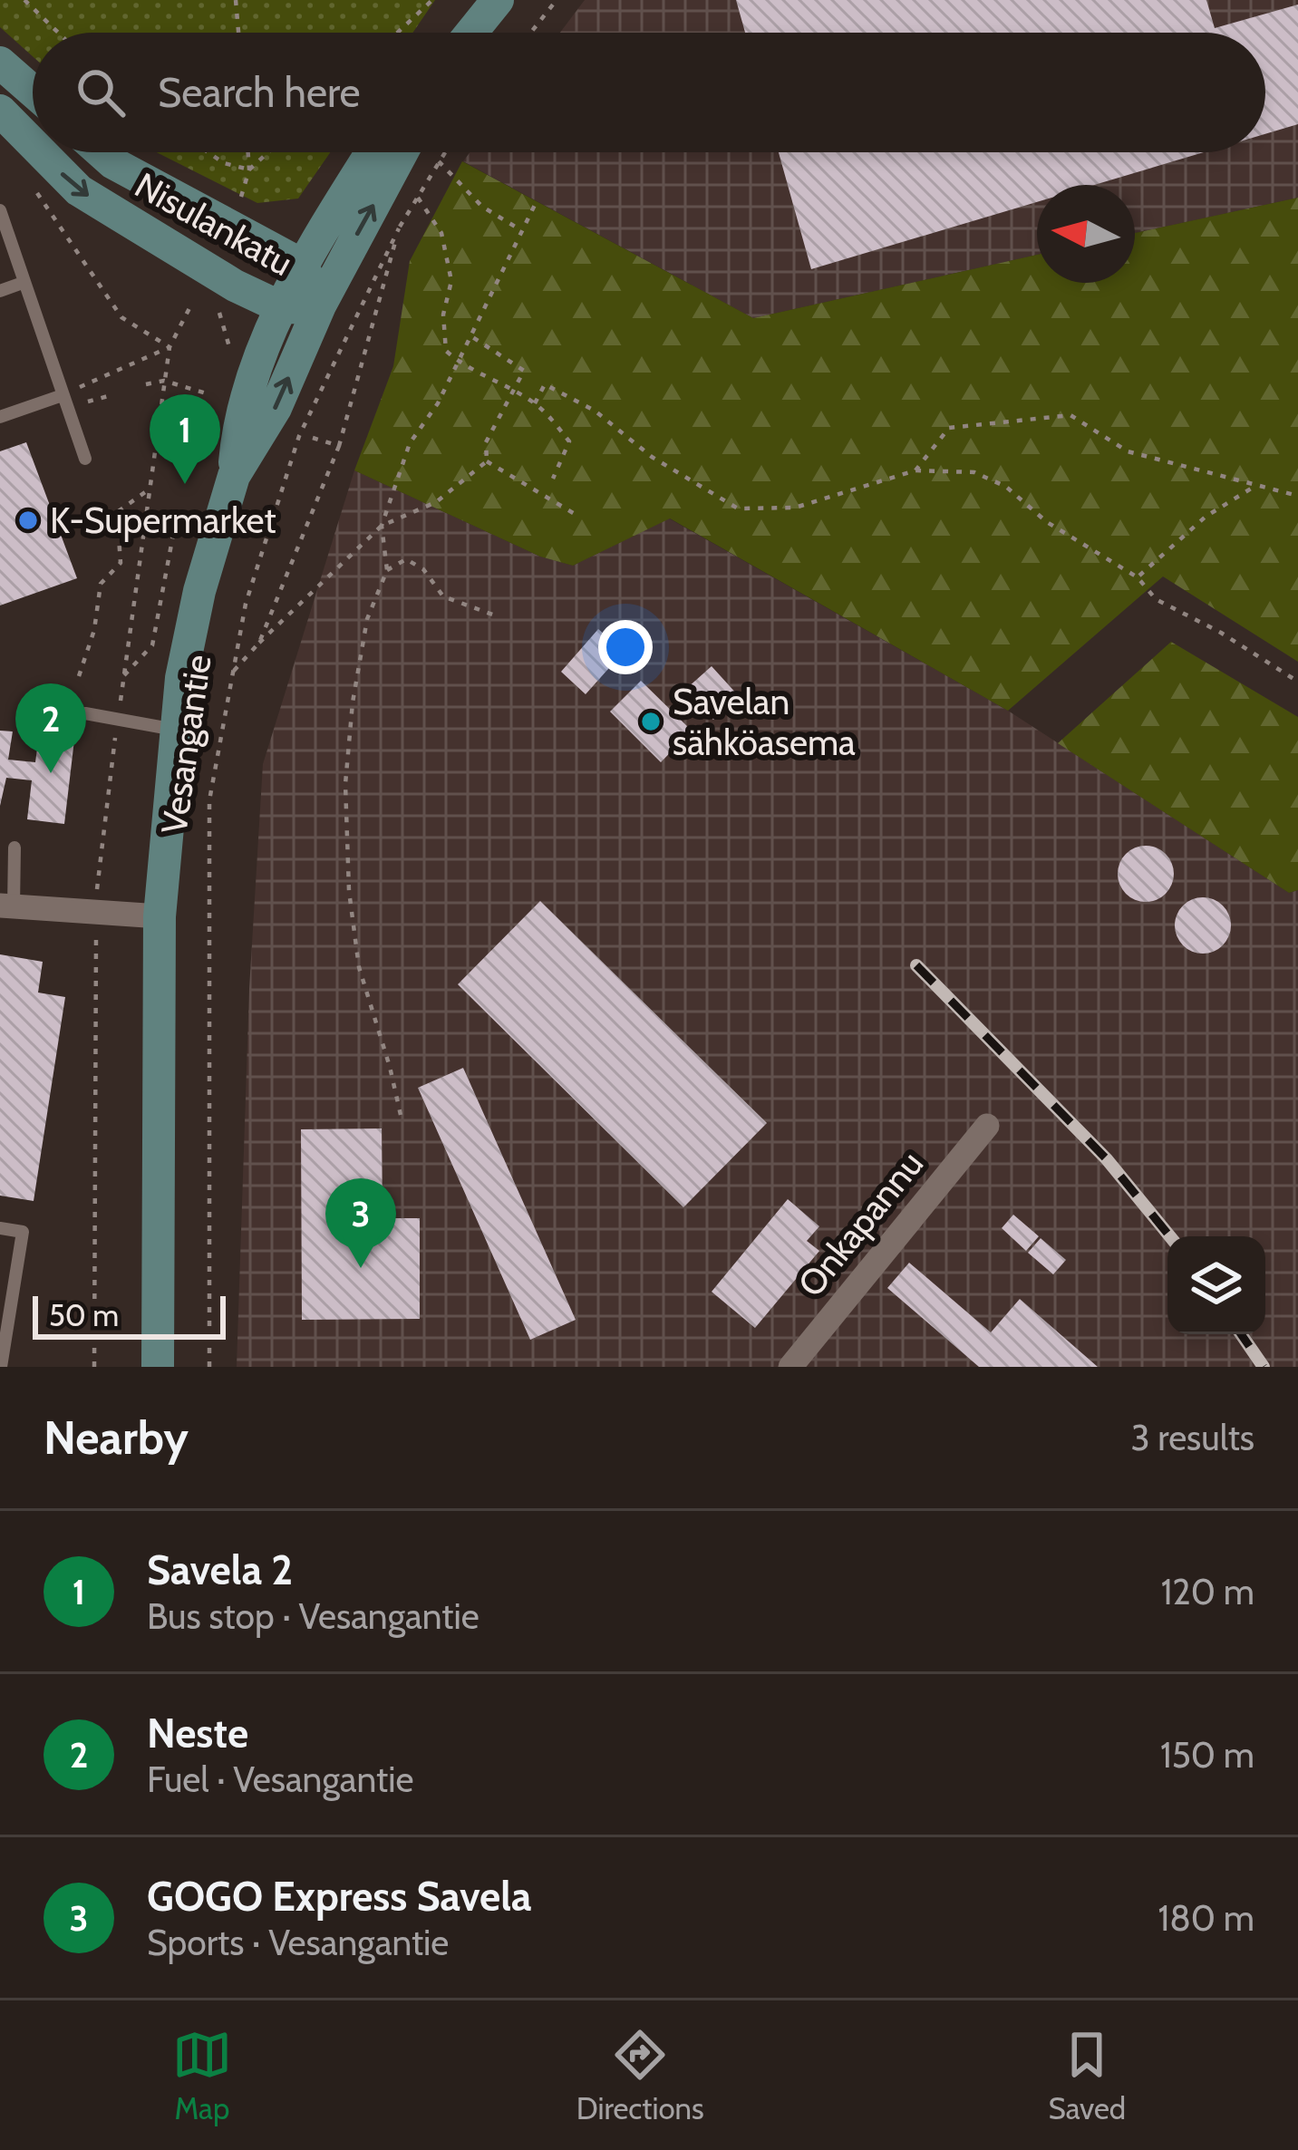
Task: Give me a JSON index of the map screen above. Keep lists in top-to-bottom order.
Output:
{
  "streets": {
    "main road": ["Nisulankatu", "Vesangantie"],
    "street": ["Onkapannu"]
  },
  "crossings": [
    ["Nisulankatu", "Vesangantie"]
  ],
  "places": ["K-Supermarket", "Savelan sähköasema"],
  "scale_bar": "50 m",
  "north": "left",
  "page": {
    "search": "Search here",
    "pins": ["1", "2", "3"],
    "scale": "50 m",
    "heading": ["Nearby", "3 results"],
    "list": [
      {
        "mark": "1",
        "name": "Savela 2",
        "note": "Bus stop · Vesangantie",
        "value": "120 m"
      },
      {
        "mark": "2",
        "name": "Neste",
        "note": "Fuel · Vesangantie",
        "value": "150 m"
      },
      {
        "mark": "3",
        "name": "GOGO Express Savela",
        "note": "Sports · Vesangantie",
        "value": "180 m"
      }
    ],
    "nav": ["Map", "Directions", "Saved"]
  }
}
